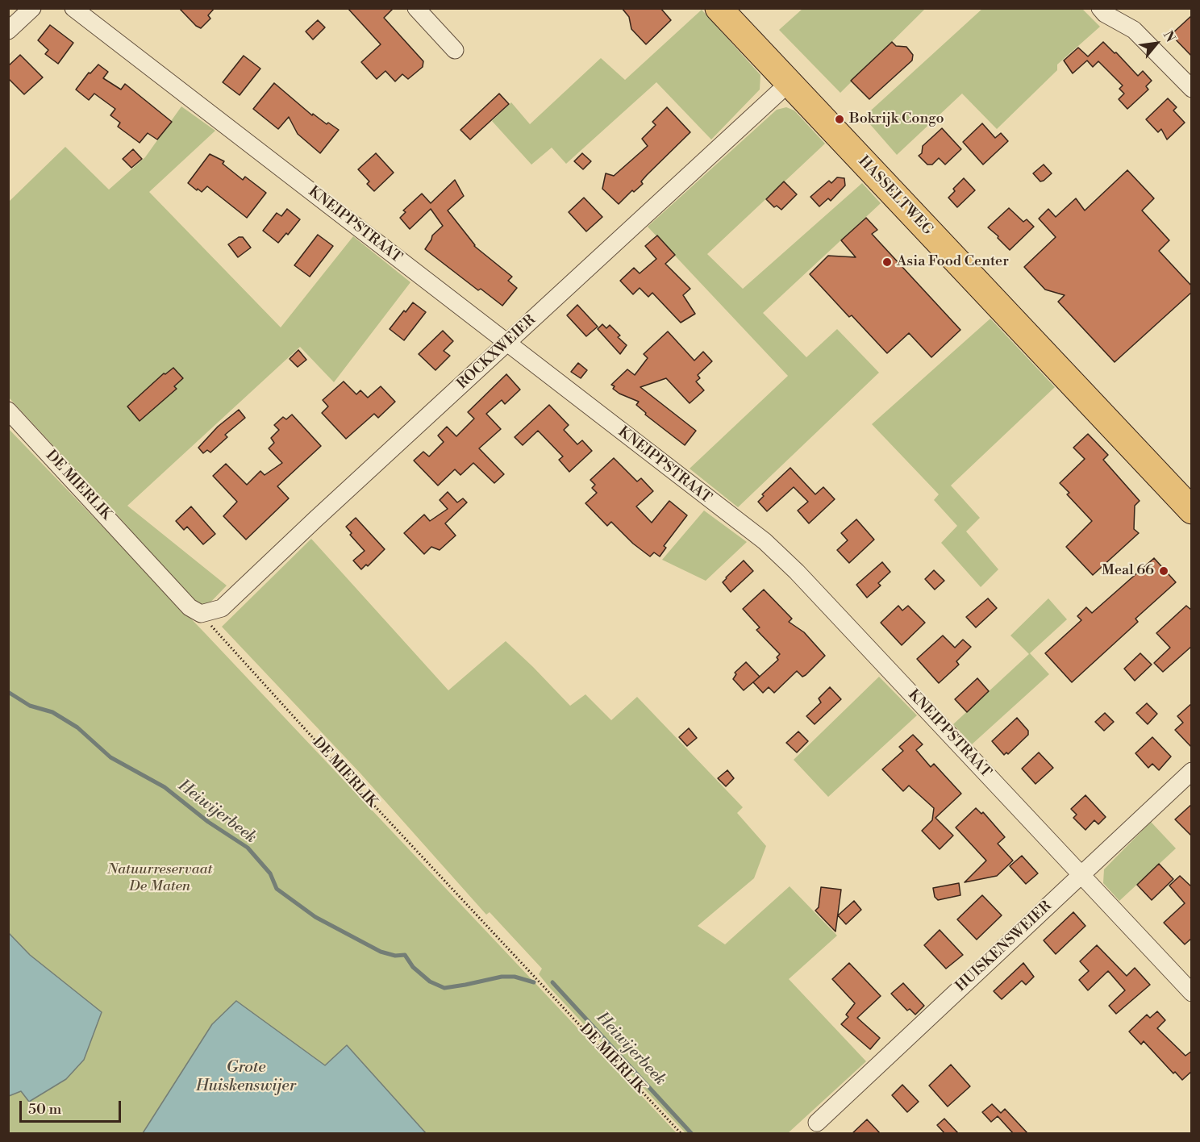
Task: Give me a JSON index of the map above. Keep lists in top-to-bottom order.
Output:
{
  "streets": {
    "main road": ["HASSELTWEG"],
    "street": [
      "KNEIPPSTRAAT",
      "ROCKXWEIER",
      "DE MIERLIK",
      "HUISKENSWEIER"
    ]
  },
  "crossings": [
    ["HASSELTWEG", "ROCKXWEIER"],
    ["KNEIPPSTRAAT", "ROCKXWEIER"],
    ["KNEIPPSTRAAT", "HUISKENSWEIER"],
    ["ROCKXWEIER", "DE MIERLIK"]
  ],
  "water": ["Heiwijerbeek", "Grote Huiskenswijer"],
  "parks": ["Natuurreservaat De Maten"],
  "places": ["Bokrijk Congo", "Asia Food Center", "Meal 66"],
  "scale_bar": "50 m",
  "north": "top right"
}
